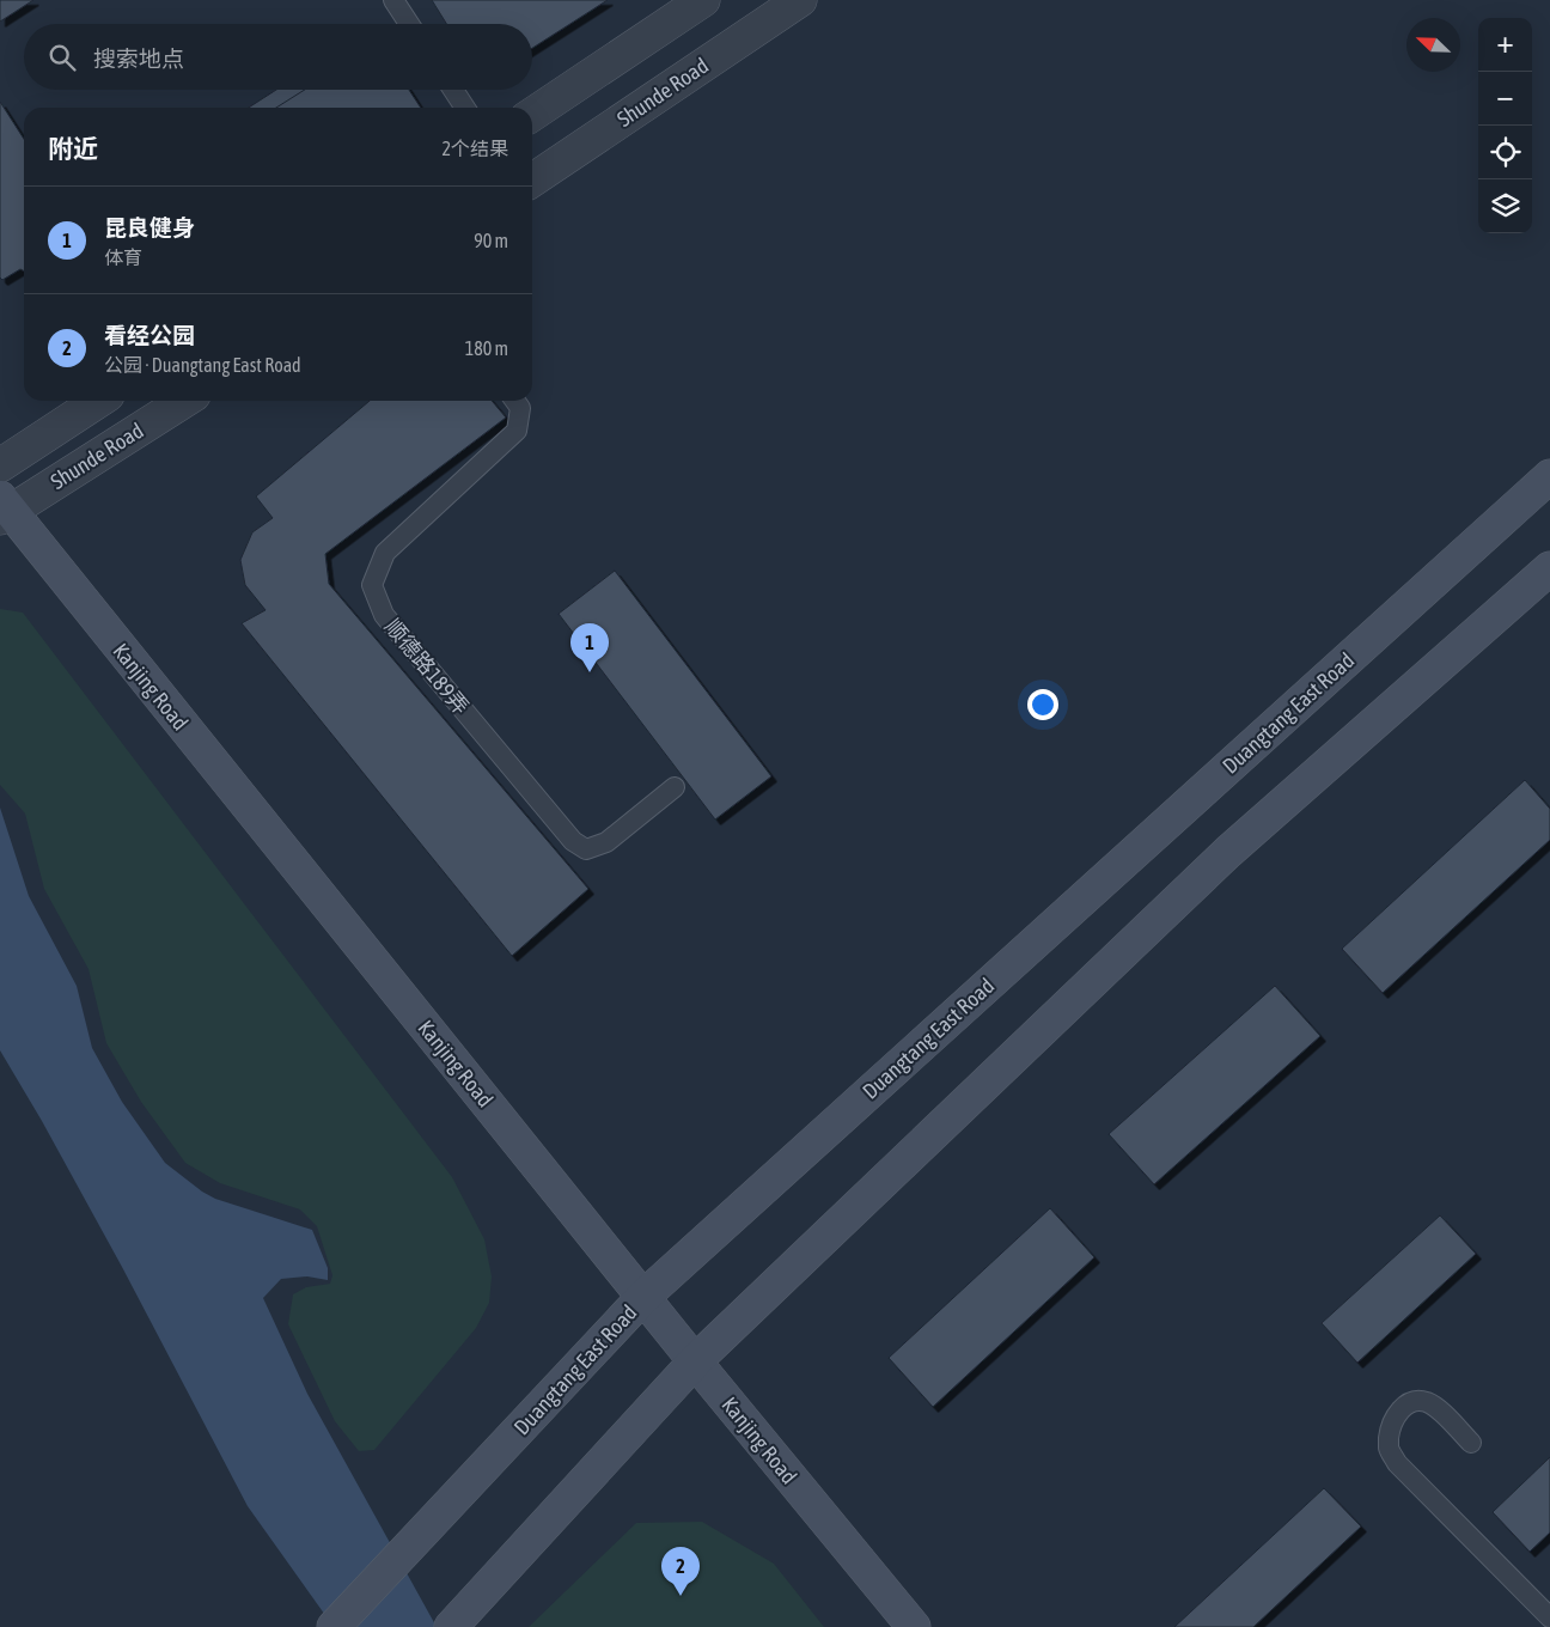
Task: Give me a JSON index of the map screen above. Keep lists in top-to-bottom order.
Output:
{
  "streets": {
    "main road": ["Kanjing Road", "Duangtang East Road"],
    "street": ["Shunde Road"],
    "lane": ["顺德路189弄"]
  },
  "crossings": [
    ["Shunde Road", "Kanjing Road"],
    ["Kanjing Road", "Duangtang East Road"]
  ],
  "north": "top left",
  "page": {
    "map_buttons": ["+", "−"],
    "search": "搜索地点",
    "heading": ["附近", "2个结果"],
    "list": [
      {
        "mark": "1",
        "name": "昆良健身",
        "note": "体育",
        "value": "90 m"
      },
      {
        "mark": "2",
        "name": "看经公园",
        "note": "公园 · Duangtang East Road",
        "value": "180 m"
      }
    ],
    "pins": ["1", "2"]
  }
}
